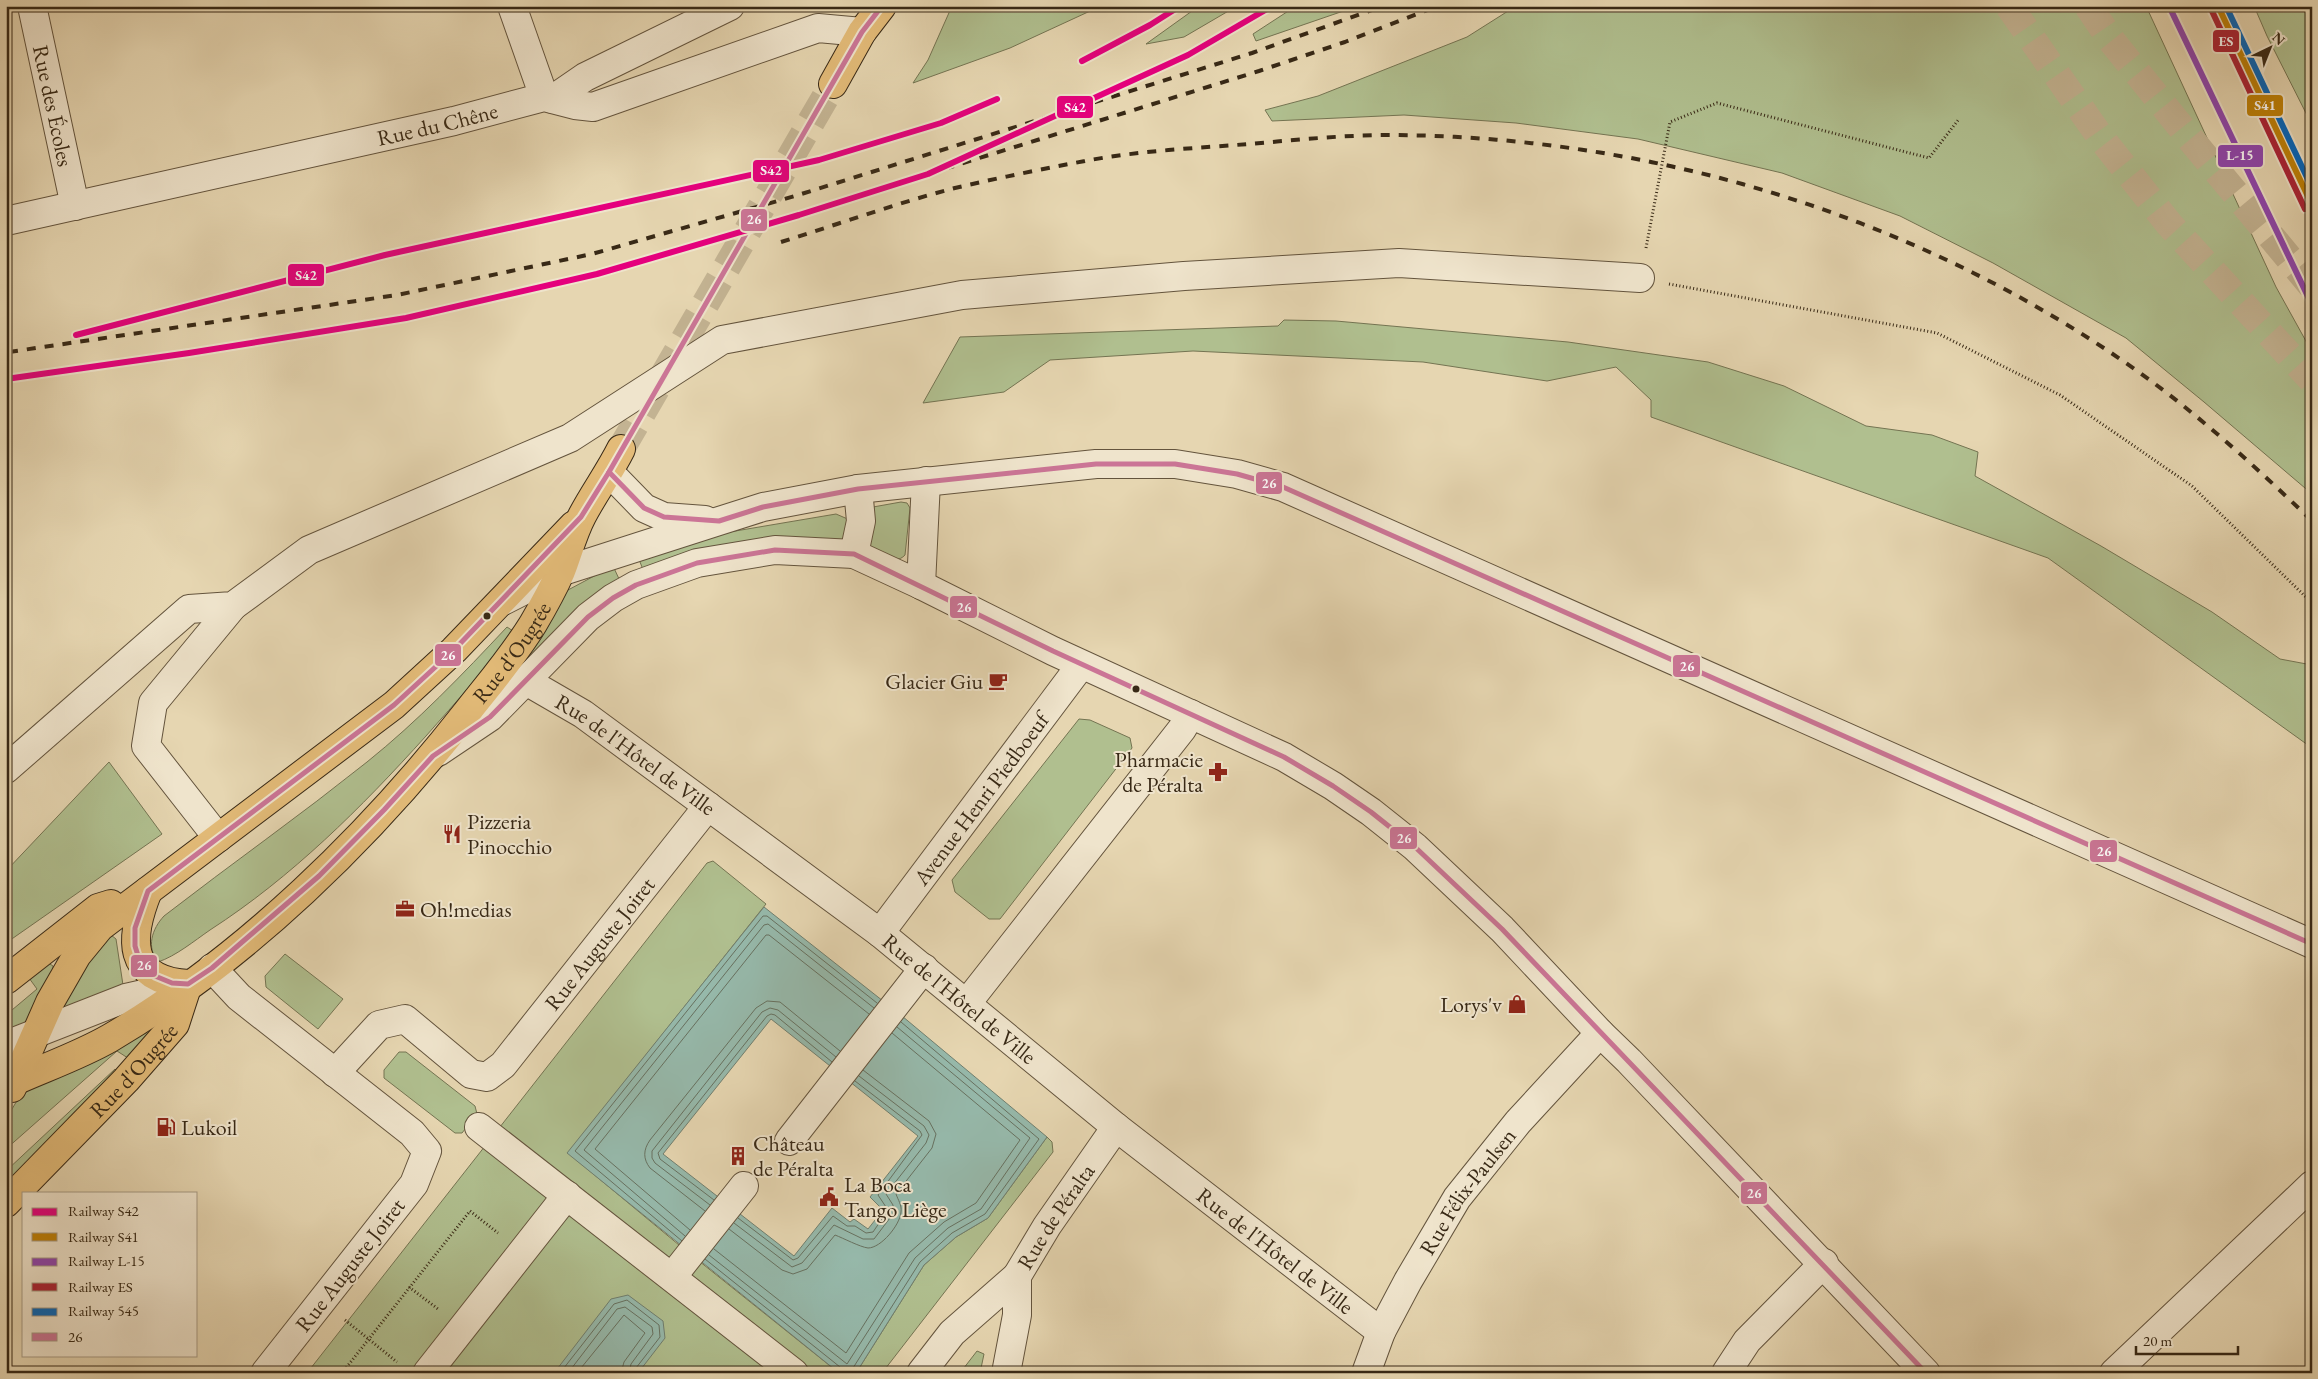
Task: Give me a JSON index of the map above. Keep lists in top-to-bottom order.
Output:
{
  "streets": {
    "main road": ["Rue d'Ougrée"],
    "street": [
      "Rue des Écoles",
      "Rue du Chêne",
      "Rue de l'Hôtel de Ville",
      "Avenue Henri Piedboeuf",
      "Rue Auguste Joiret",
      "Rue Félix-Paulsen",
      "Rue de Péralta"
    ]
  },
  "crossings": [
    ["Rue des Écoles", "Rue du Chêne"],
    ["Rue de l'Hôtel de Ville", "Avenue Henri Piedboeuf"],
    ["Rue de l'Hôtel de Ville", "Rue Auguste Joiret"],
    ["Rue de l'Hôtel de Ville", "Rue Félix-Paulsen"],
    ["Rue de l'Hôtel de Ville", "Rue de Péralta"]
  ],
  "places": {
    "cafe": ["Glacier Giu"],
    "pharmacy": ["Pharmacie de Péralta"],
    "restaurant": ["Pizzeria Pinocchio"],
    "office": ["Oh!medias"],
    "shop": ["Lorys'v"],
    "fuel station": ["Lukoil"],
    "building": ["Château de Péralta"],
    "public building": ["La Boca Tango Liège"]
  },
  "lines": [
    "rail line S42",
    "rail line S41",
    "rail line L-15",
    "rail line 545",
    "transit line 26",
    "rail line ES"
  ],
  "legend": [
    "Railway S42",
    "Railway S41",
    "Railway L-15",
    "Railway ES",
    "Railway 545",
    "26"
  ],
  "scale_bar": "20 m",
  "north": "top right"
}
